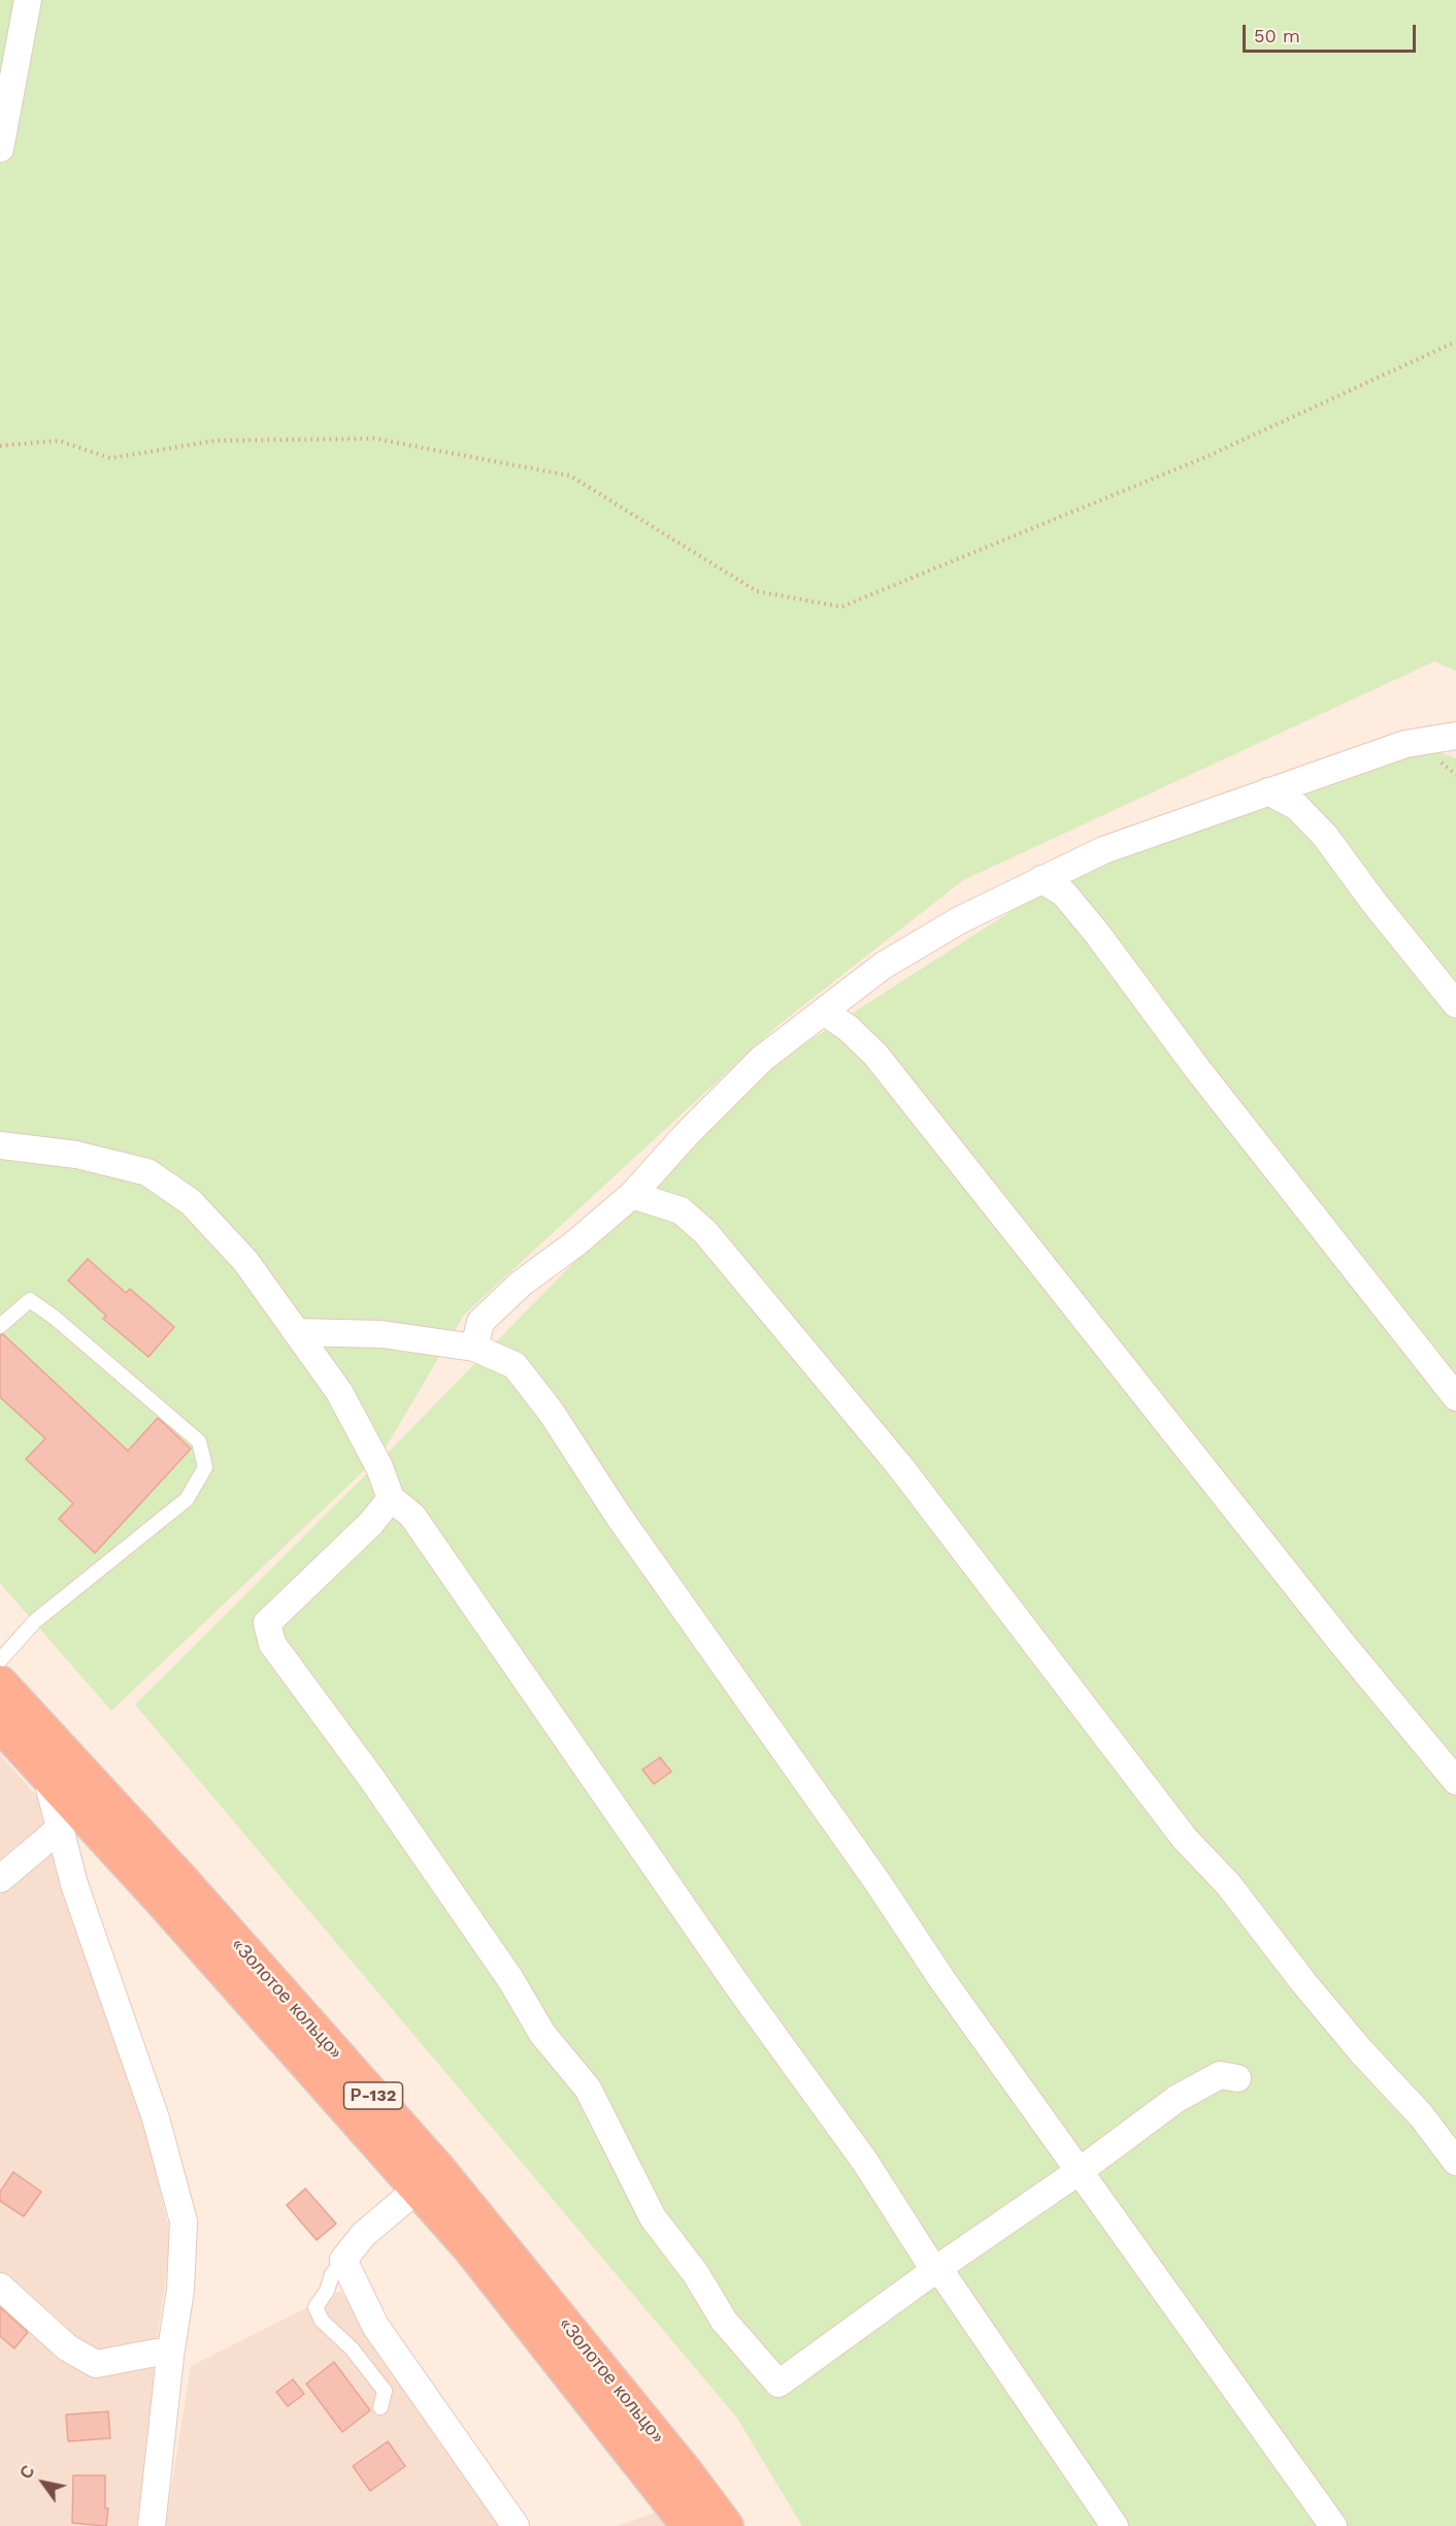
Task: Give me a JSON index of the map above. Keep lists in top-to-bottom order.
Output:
{
  "streets": {
    "highway": ["«Золотое кольцо»", "Р-132"]
  },
  "scale_bar": "50 m",
  "north": "top left"
}
